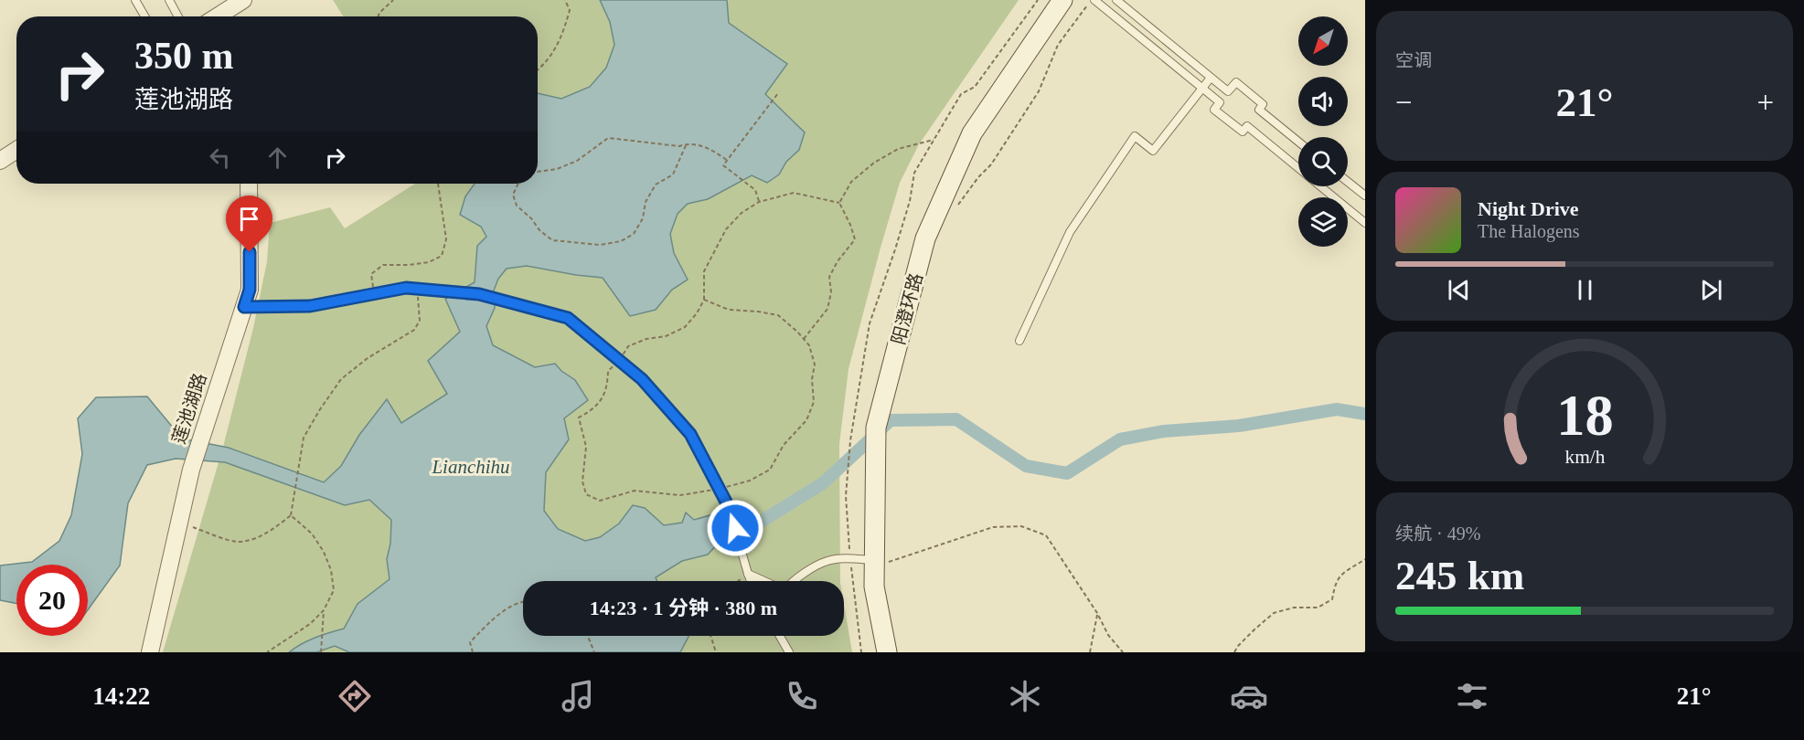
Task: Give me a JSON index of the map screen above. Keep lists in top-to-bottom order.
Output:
{
  "streets": {
    "main road": ["阳澄环路"],
    "street": ["莲池湖路"]
  },
  "water": ["Lianchihu"],
  "north": "bottom left",
  "page": {
    "tile": [
      "空调",
      ["续航 · 49%", "245 km"]
    ],
    "turn": ["350 m", "莲池湖路"],
    "heat": ["−", "21°", "+"],
    "song": ["Night Drive", "The Halogens"],
    "limit": "20",
    "trip": "14:23 · 1 分钟 · 380 m",
    "tabs": ["14:22", "21°"],
    "gauge": ["18", "km/h"]
  }
}
